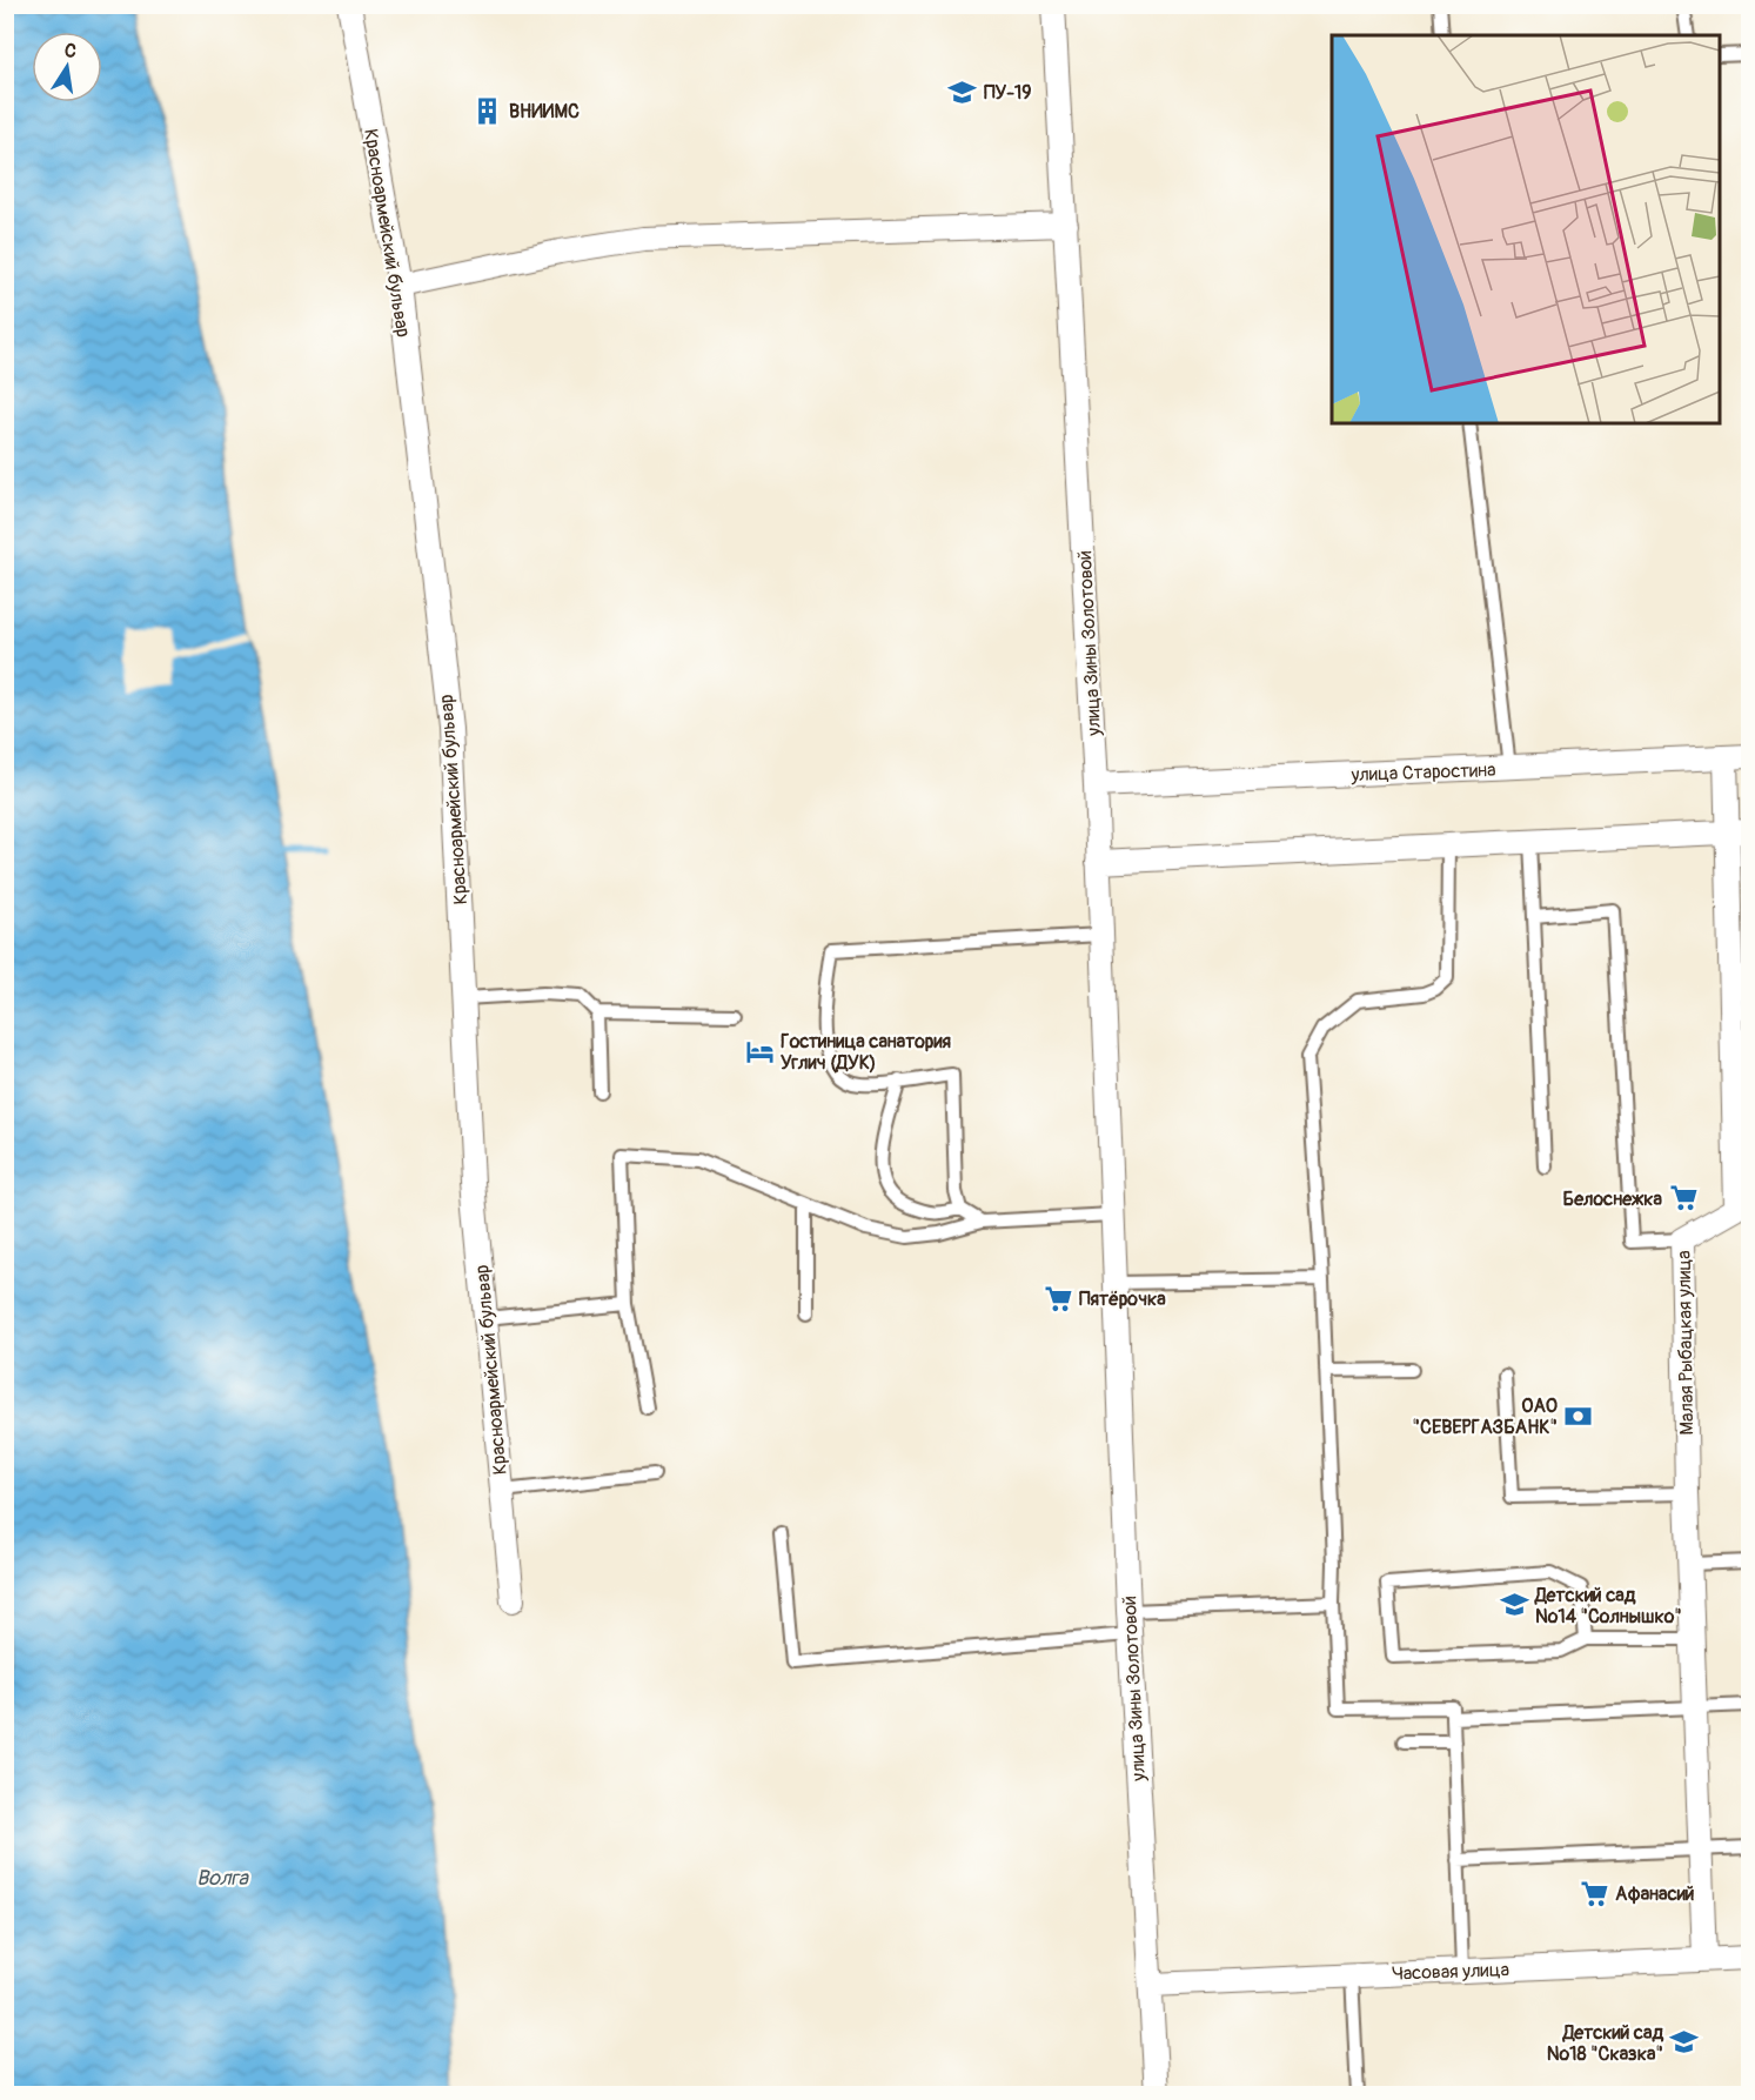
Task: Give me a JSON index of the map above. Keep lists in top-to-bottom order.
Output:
{
  "streets": {
    "street": [
      "Красноармейский бульвар",
      "улица Зины Золотовой",
      "улица Старостина",
      "Малая Рыбацкая улица",
      "Часовая улица"
    ]
  },
  "crossings": [
    ["улица Зины Золотовой", "улица Старостина"],
    ["улица Зины Золотовой", "Часовая улица"],
    ["улица Старостина", "Малая Рыбацкая улица"],
    ["Малая Рыбацкая улица", "Часовая улица"]
  ],
  "water": ["Волга"],
  "places": {
    "school or university": ["ПУ-19", "Детский сад №14 \"Солнышко\"", "Детский сад №18 \"Сказка\""],
    "building": ["ВНИИМС"],
    "hotel": ["Гостиница санатория Углич (ДУК)"],
    "supermarket": ["Белоснежка", "Пятёрочка", "Афанасий"],
    "bank": ["ОАО \"СЕВЕРГАЗБАНК\""]
  },
  "north": "top"
}
